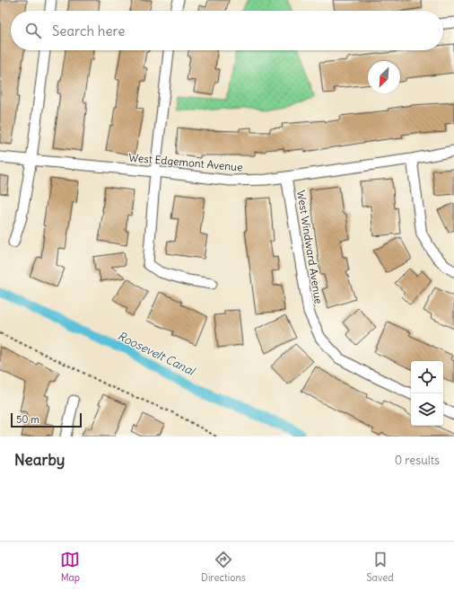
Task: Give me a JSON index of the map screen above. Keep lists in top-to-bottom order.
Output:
{
  "streets": {
    "street": ["West Edgemont Avenue", "West Windward Avenue"]
  },
  "crossings": [
    ["West Edgemont Avenue", "West Windward Avenue"]
  ],
  "water": ["Roosevelt Canal"],
  "scale_bar": "50 m",
  "north": "bottom left",
  "page": {
    "search": "Search here",
    "scale": "50 m",
    "heading": ["Nearby", "0 results"],
    "nav": ["Map", "Directions", "Saved"]
  }
}
